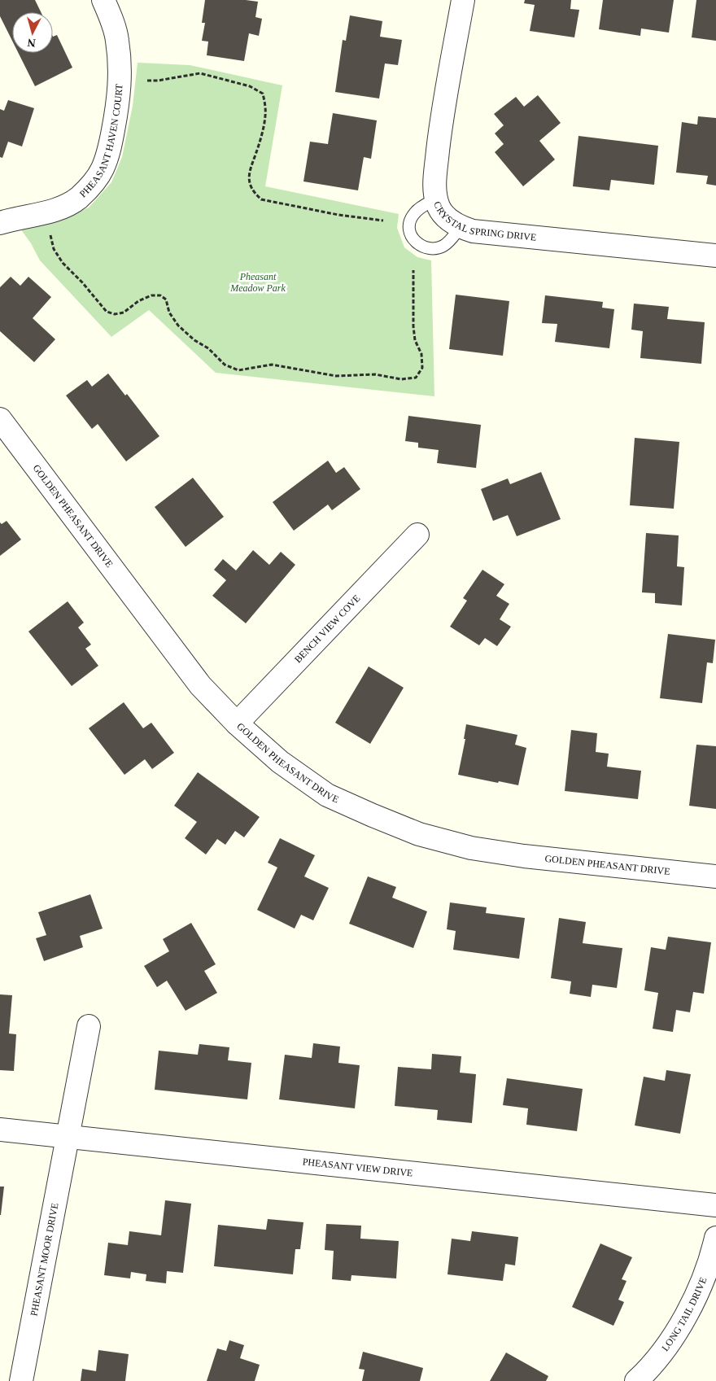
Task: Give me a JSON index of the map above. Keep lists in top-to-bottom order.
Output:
{
  "streets": {
    "street": [
      "PHEASANT HAVEN COURT",
      "CRYSTAL SPRING DRIVE",
      "GOLDEN PHEASANT DRIVE",
      "BENCH VIEW COVE",
      "PHEASANT VIEW DRIVE",
      "PHEASANT MOOR DRIVE",
      "LONG TAIL DRIVE"
    ]
  },
  "crossings": [
    ["GOLDEN PHEASANT DRIVE", "BENCH VIEW COVE"],
    ["PHEASANT VIEW DRIVE", "PHEASANT MOOR DRIVE"]
  ],
  "parks": ["Pheasant Meadow Park"],
  "north": "bottom"
}
